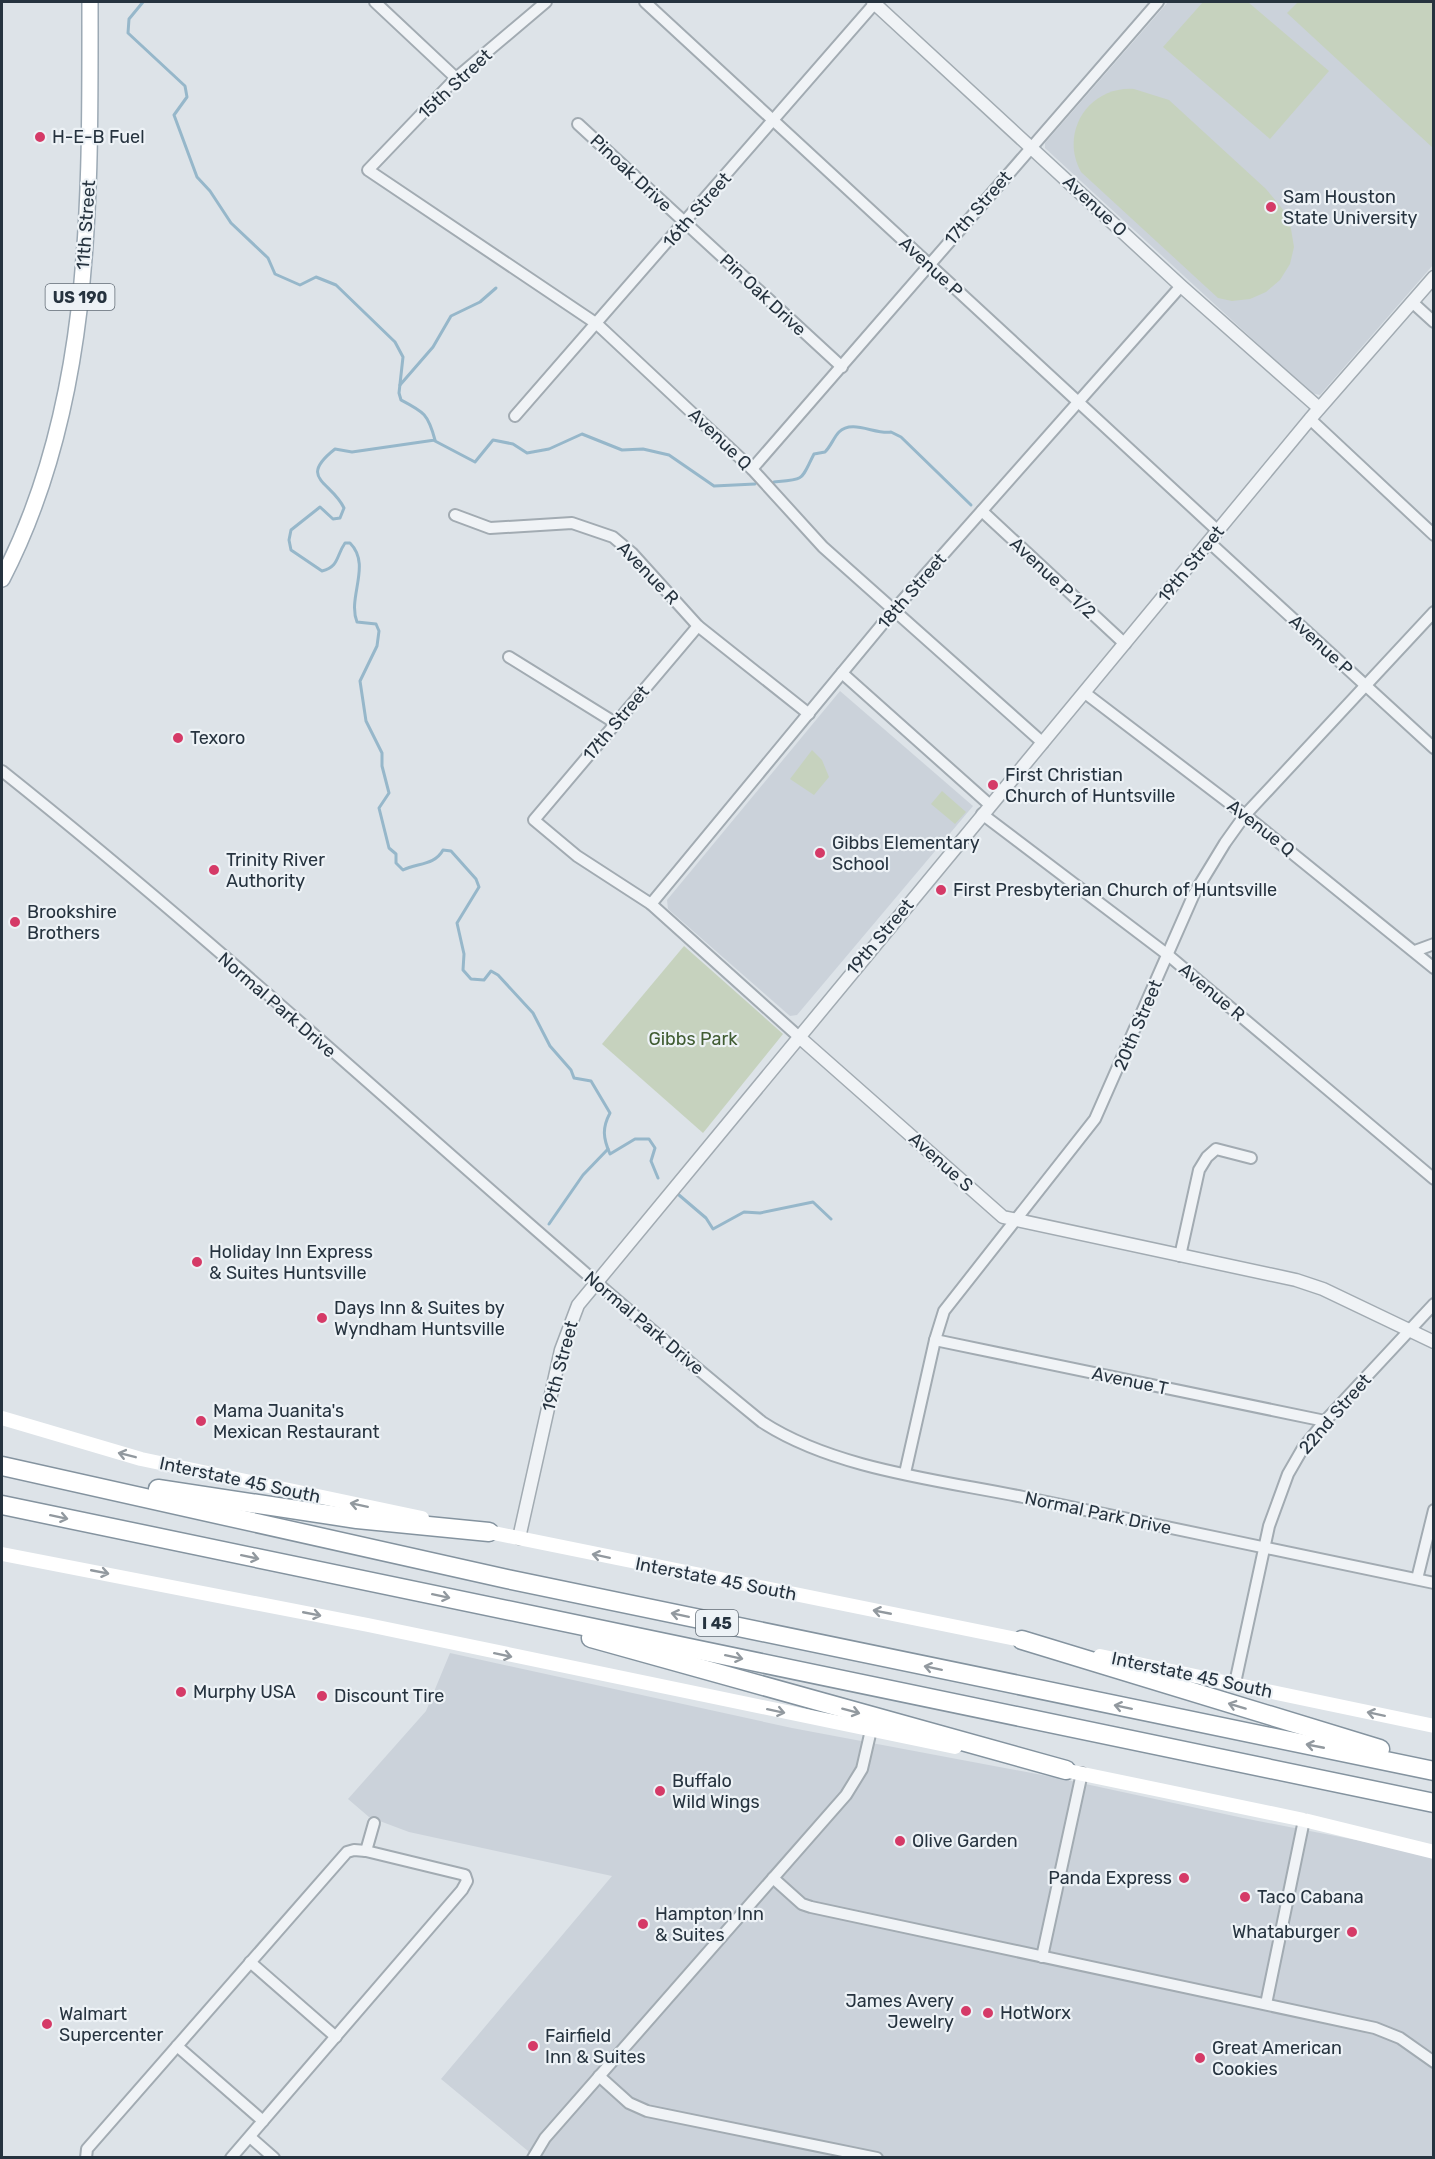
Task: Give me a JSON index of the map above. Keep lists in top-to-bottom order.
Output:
{
  "streets": {
    "highway": ["I 45"],
    "main road": ["11th Street", "US 190", "Interstate 45 South"],
    "street": [
      "15th Street",
      "Pinoak Drive",
      "Avenue O",
      "17th Street",
      "16th Street",
      "Avenue P",
      "Pin Oak Drive",
      "Avenue Q",
      "19th Street",
      "Avenue R",
      "Avenue P 1/2",
      "18th Street",
      "Normal Park Drive",
      "20th Street",
      "Avenue S",
      "Avenue T",
      "22nd Street"
    ]
  },
  "crossings": [
    ["15th Street", "Avenue Q"],
    ["Pinoak Drive", "16th Street"],
    ["Pinoak Drive", "Pin Oak Drive"],
    ["Avenue O", "17th Street"],
    ["Avenue O", "16th Street"],
    ["Avenue O", "19th Street"],
    ["Avenue O", "18th Street"],
    ["17th Street", "Avenue P"],
    ["17th Street", "Pin Oak Drive"],
    ["17th Street", "Avenue Q"],
    ["17th Street", "Avenue R"],
    ["17th Street", "Avenue S"],
    ["16th Street", "Avenue P"],
    ["16th Street", "Pin Oak Drive"],
    ["16th Street", "Avenue Q"],
    ["Avenue P", "19th Street"],
    ["Avenue P", "18th Street"],
    ["Avenue P", "20th Street"],
    ["Avenue Q", "19th Street"],
    ["Avenue Q", "18th Street"],
    ["Avenue Q", "20th Street"],
    ["19th Street", "Avenue R"],
    ["19th Street", "Avenue P 1/2"],
    ["19th Street", "Normal Park Drive"],
    ["19th Street", "Avenue S"],
    ["19th Street", "Interstate 45 South"],
    ["Avenue R", "18th Street"],
    ["Avenue R", "20th Street"],
    ["Avenue P 1/2", "18th Street"],
    ["18th Street", "Avenue S"],
    ["Normal Park Drive", "20th Street"],
    ["Normal Park Drive", "22nd Street"],
    ["20th Street", "Avenue S"],
    ["20th Street", "Avenue T"],
    ["Avenue S", "22nd Street"],
    ["Avenue T", "22nd Street"],
    ["22nd Street", "Interstate 45 South"]
  ],
  "parks": ["Gibbs Park"],
  "places": [
    "H-E-B Fuel",
    "Sam Houston State University",
    "Texoro",
    "First Christian Church of Huntsville",
    "Gibbs Elementary School",
    "Trinity River Authority",
    "First Presbyterian Church of Huntsville",
    "Brookshire Brothers",
    "Holiday Inn Express & Suites Huntsville",
    "Days Inn & Suites by Wyndham Huntsville",
    "Mama Juanita's Mexican Restaurant",
    "Murphy USA",
    "Discount Tire",
    "Buffalo Wild Wings",
    "Olive Garden",
    "Panda Express",
    "Taco Cabana",
    "Hampton Inn & Suites",
    "Whataburger",
    "James Avery Jewelry",
    "HotWorx",
    "Walmart Supercenter",
    "Fairfield Inn & Suites",
    "Great American Cookies"
  ]
}
